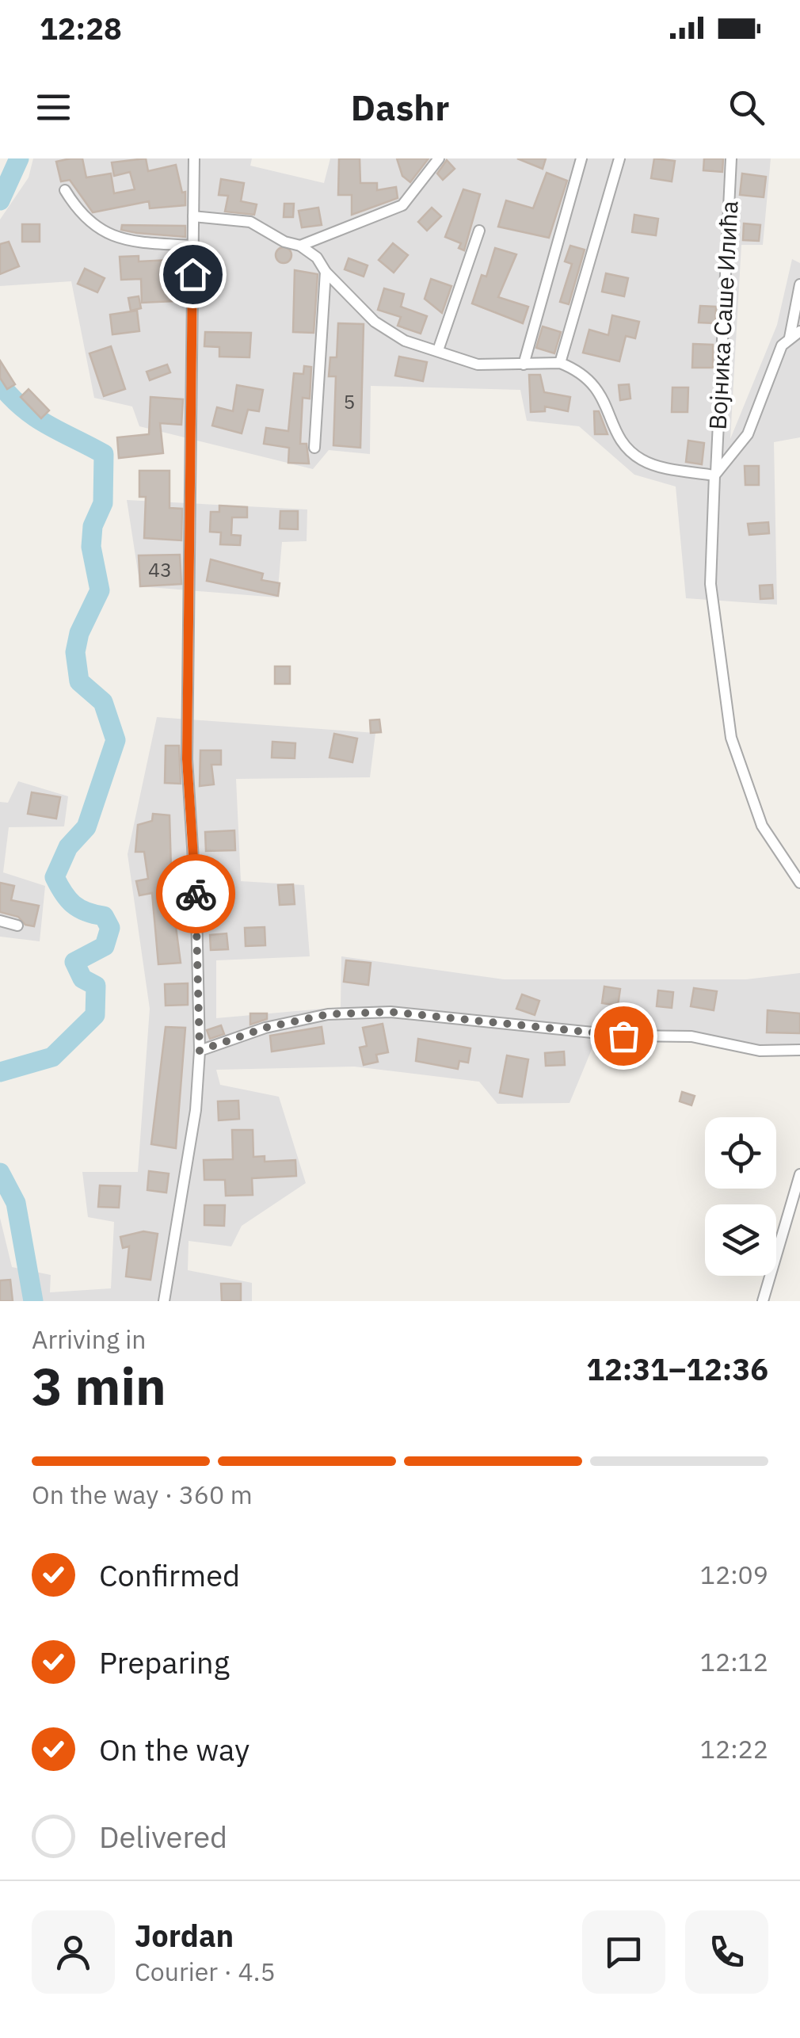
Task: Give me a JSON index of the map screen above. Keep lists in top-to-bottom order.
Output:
{
  "streets": {
    "street": ["Војника Саше Илића"]
  },
  "house_numbers": ["5", "43"],
  "page": {
    "status": "12:28",
    "header": "Dashr",
    "heading": ["3 min", "Arriving in", "12:31–12:36"],
    "panel": ["Jordan", "Courier · 4.5"],
    "bar": "On the way · 360 m",
    "list": [
      ["Confirmed", "12:09"],
      ["Preparing", "12:12"],
      ["On the way", "12:22"],
      "Delivered"
    ]
  }
}
